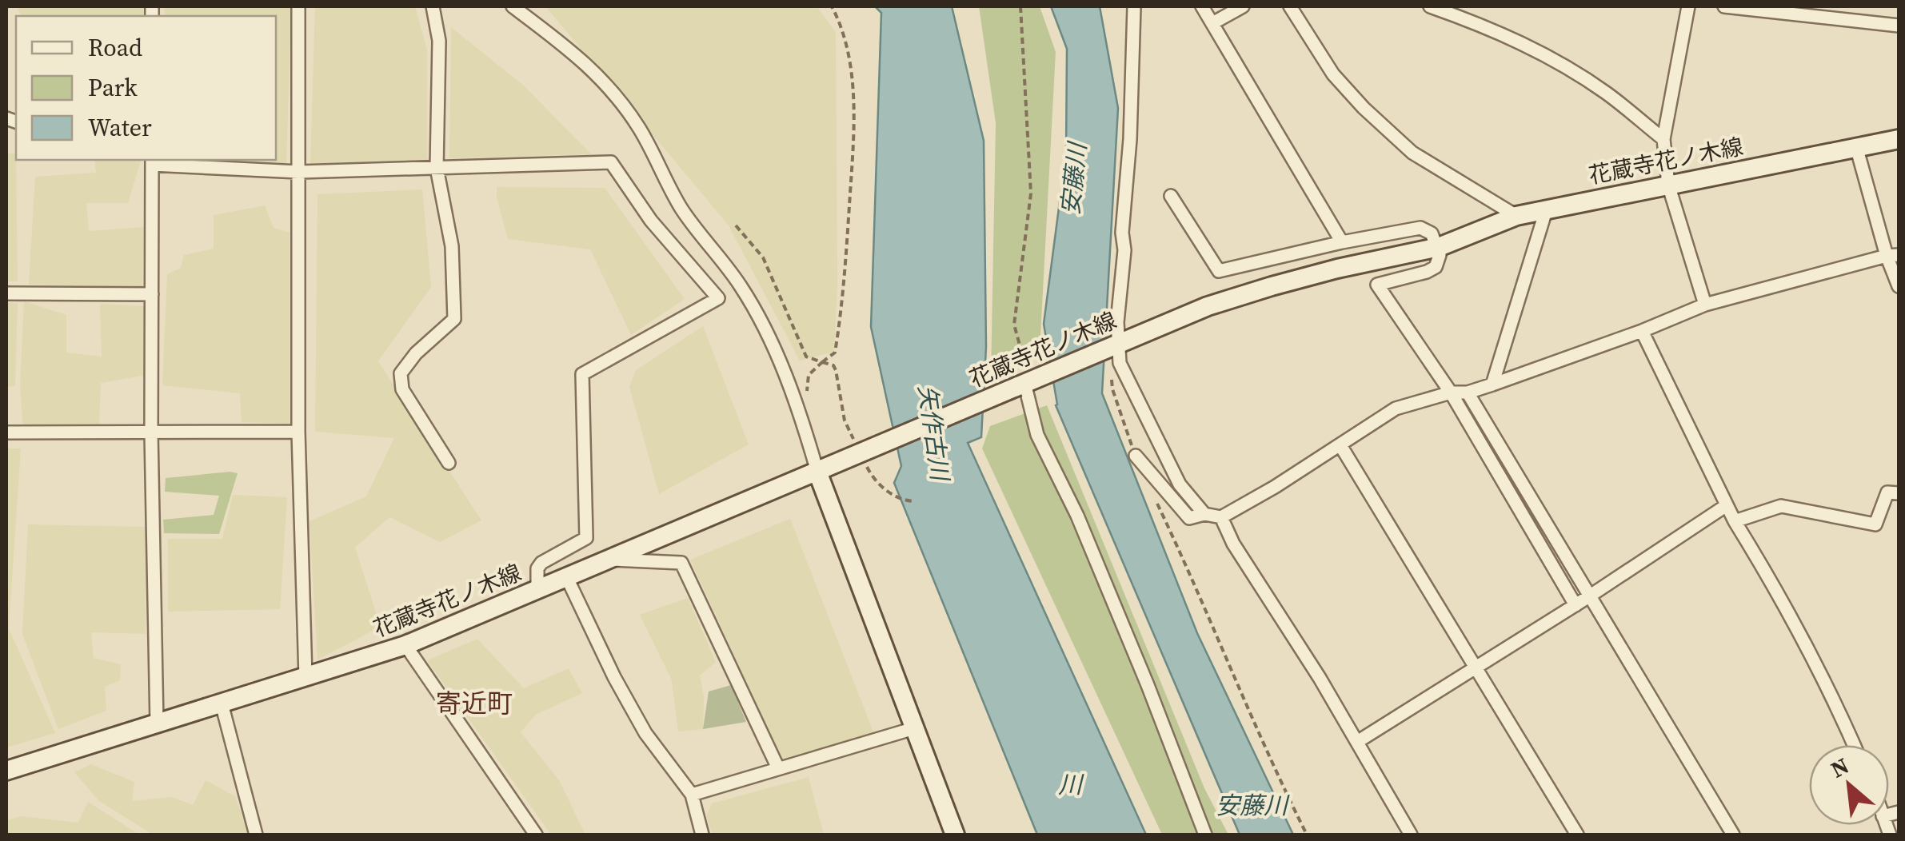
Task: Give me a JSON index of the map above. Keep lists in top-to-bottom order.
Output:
{
  "streets": {
    "main road": ["花蔵寺花ノ木線"]
  },
  "districts": ["寄近町"],
  "water": ["安藤川", "矢作古川", "川"],
  "legend": ["Road", "Park", "Water"],
  "north": "top left"
}
